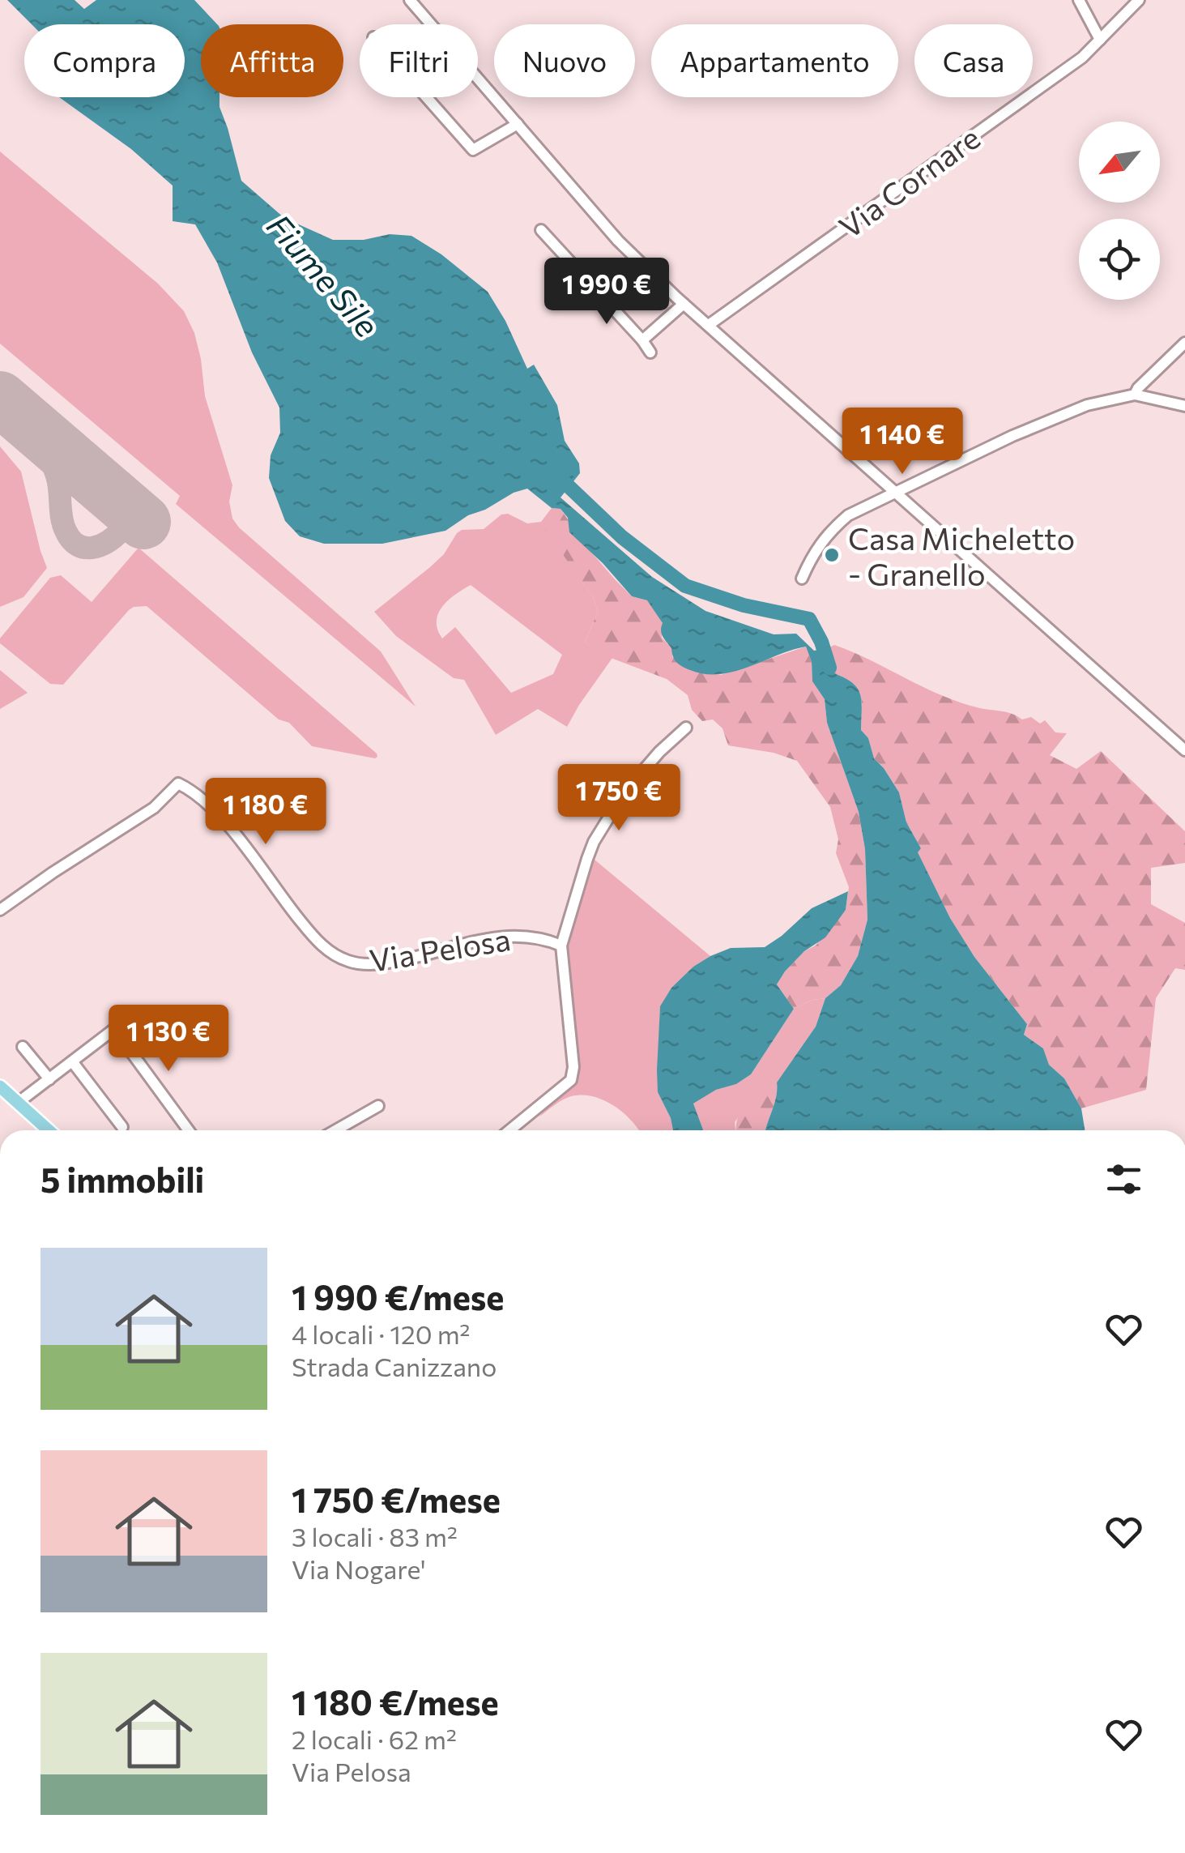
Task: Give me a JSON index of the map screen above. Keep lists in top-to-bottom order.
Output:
{
  "streets": {
    "street": ["Via Cornare", "Via Pelosa"]
  },
  "water": ["Fiume Sile"],
  "places": ["Casa Micheletto - Granello"],
  "north": "bottom left",
  "page": {
    "chip": [
      "Compra",
      "Affitta",
      "Filtri",
      "Nuovo",
      "Appartamento",
      "Casa"
    ],
    "price": [
      "1 990 €",
      "1 140 €",
      "1 750 €",
      "1 180 €",
      "1 130 €"
    ],
    "heading": "5 immobili",
    "list": [
      {
        "name": "1 990 €/mese",
        "note": "4 locali · 120 m² · Strada Canizzano"
      },
      {
        "name": "1 750 €/mese",
        "note": "3 locali · 83 m² · Via Nogare'"
      },
      {
        "name": "1 180 €/mese",
        "note": "2 locali · 62 m² · Via Pelosa"
      }
    ]
  }
}
